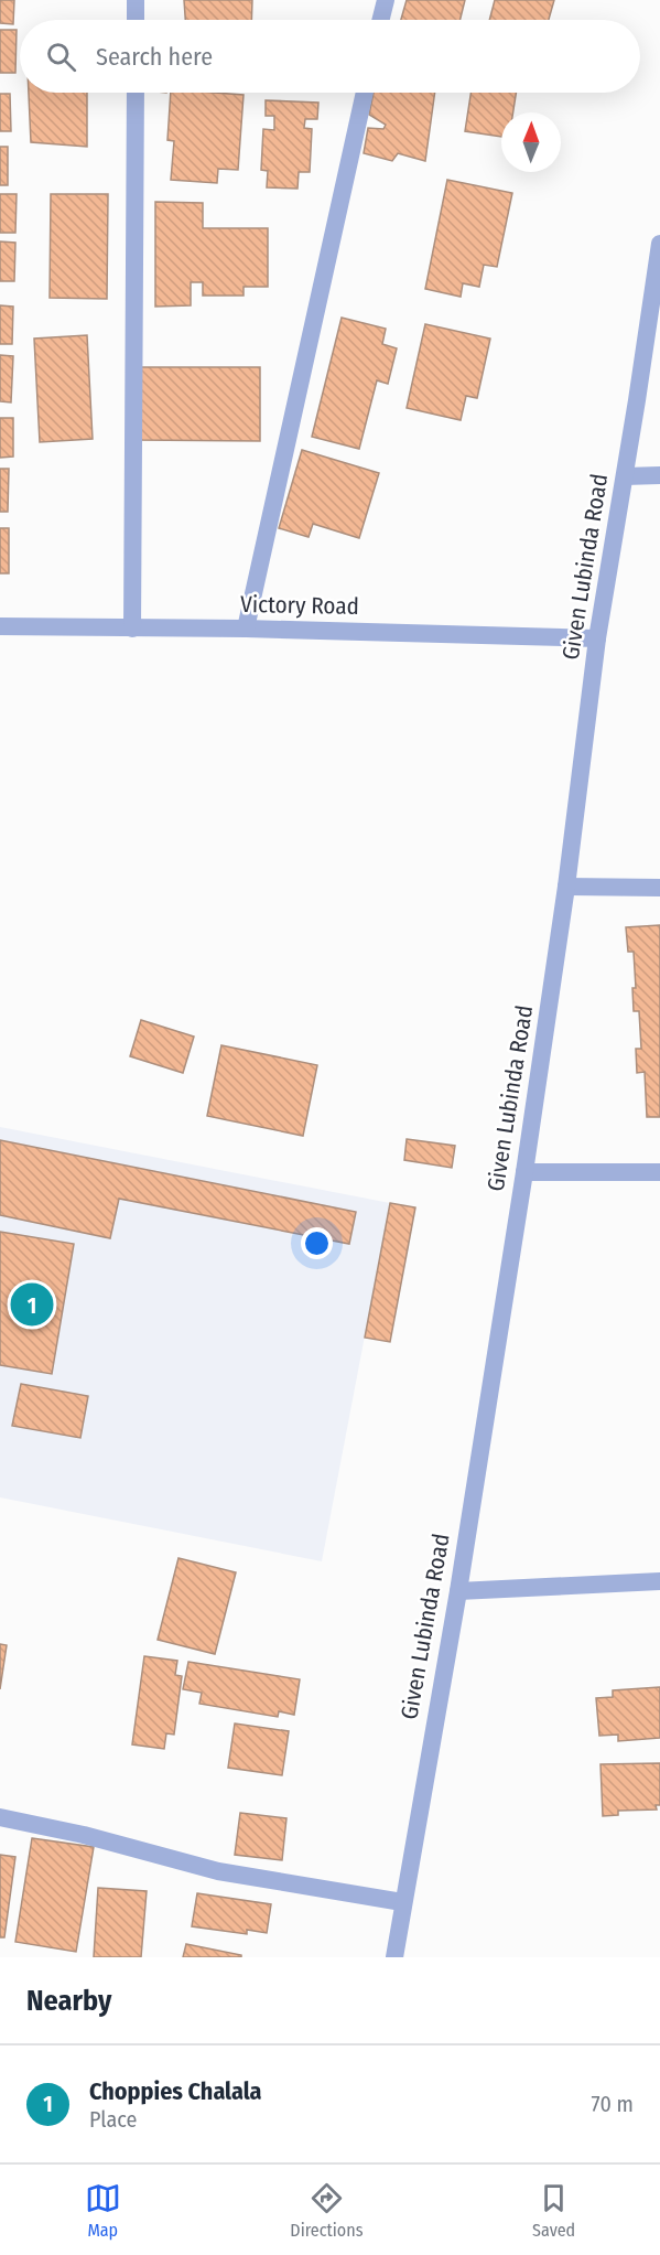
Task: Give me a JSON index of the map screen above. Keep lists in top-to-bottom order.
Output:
{
  "streets": {
    "street": ["Given Lubinda Road", "Victory Road"]
  },
  "crossings": [
    ["Given Lubinda Road", "Victory Road"]
  ],
  "north": "top",
  "page": {
    "search": "Search here",
    "pins": "1",
    "heading": "Nearby",
    "list": [
      {
        "mark": "1",
        "name": "Choppies Chalala",
        "note": "Place",
        "value": "70 m"
      }
    ],
    "nav": ["Map", "Directions", "Saved"]
  }
}
